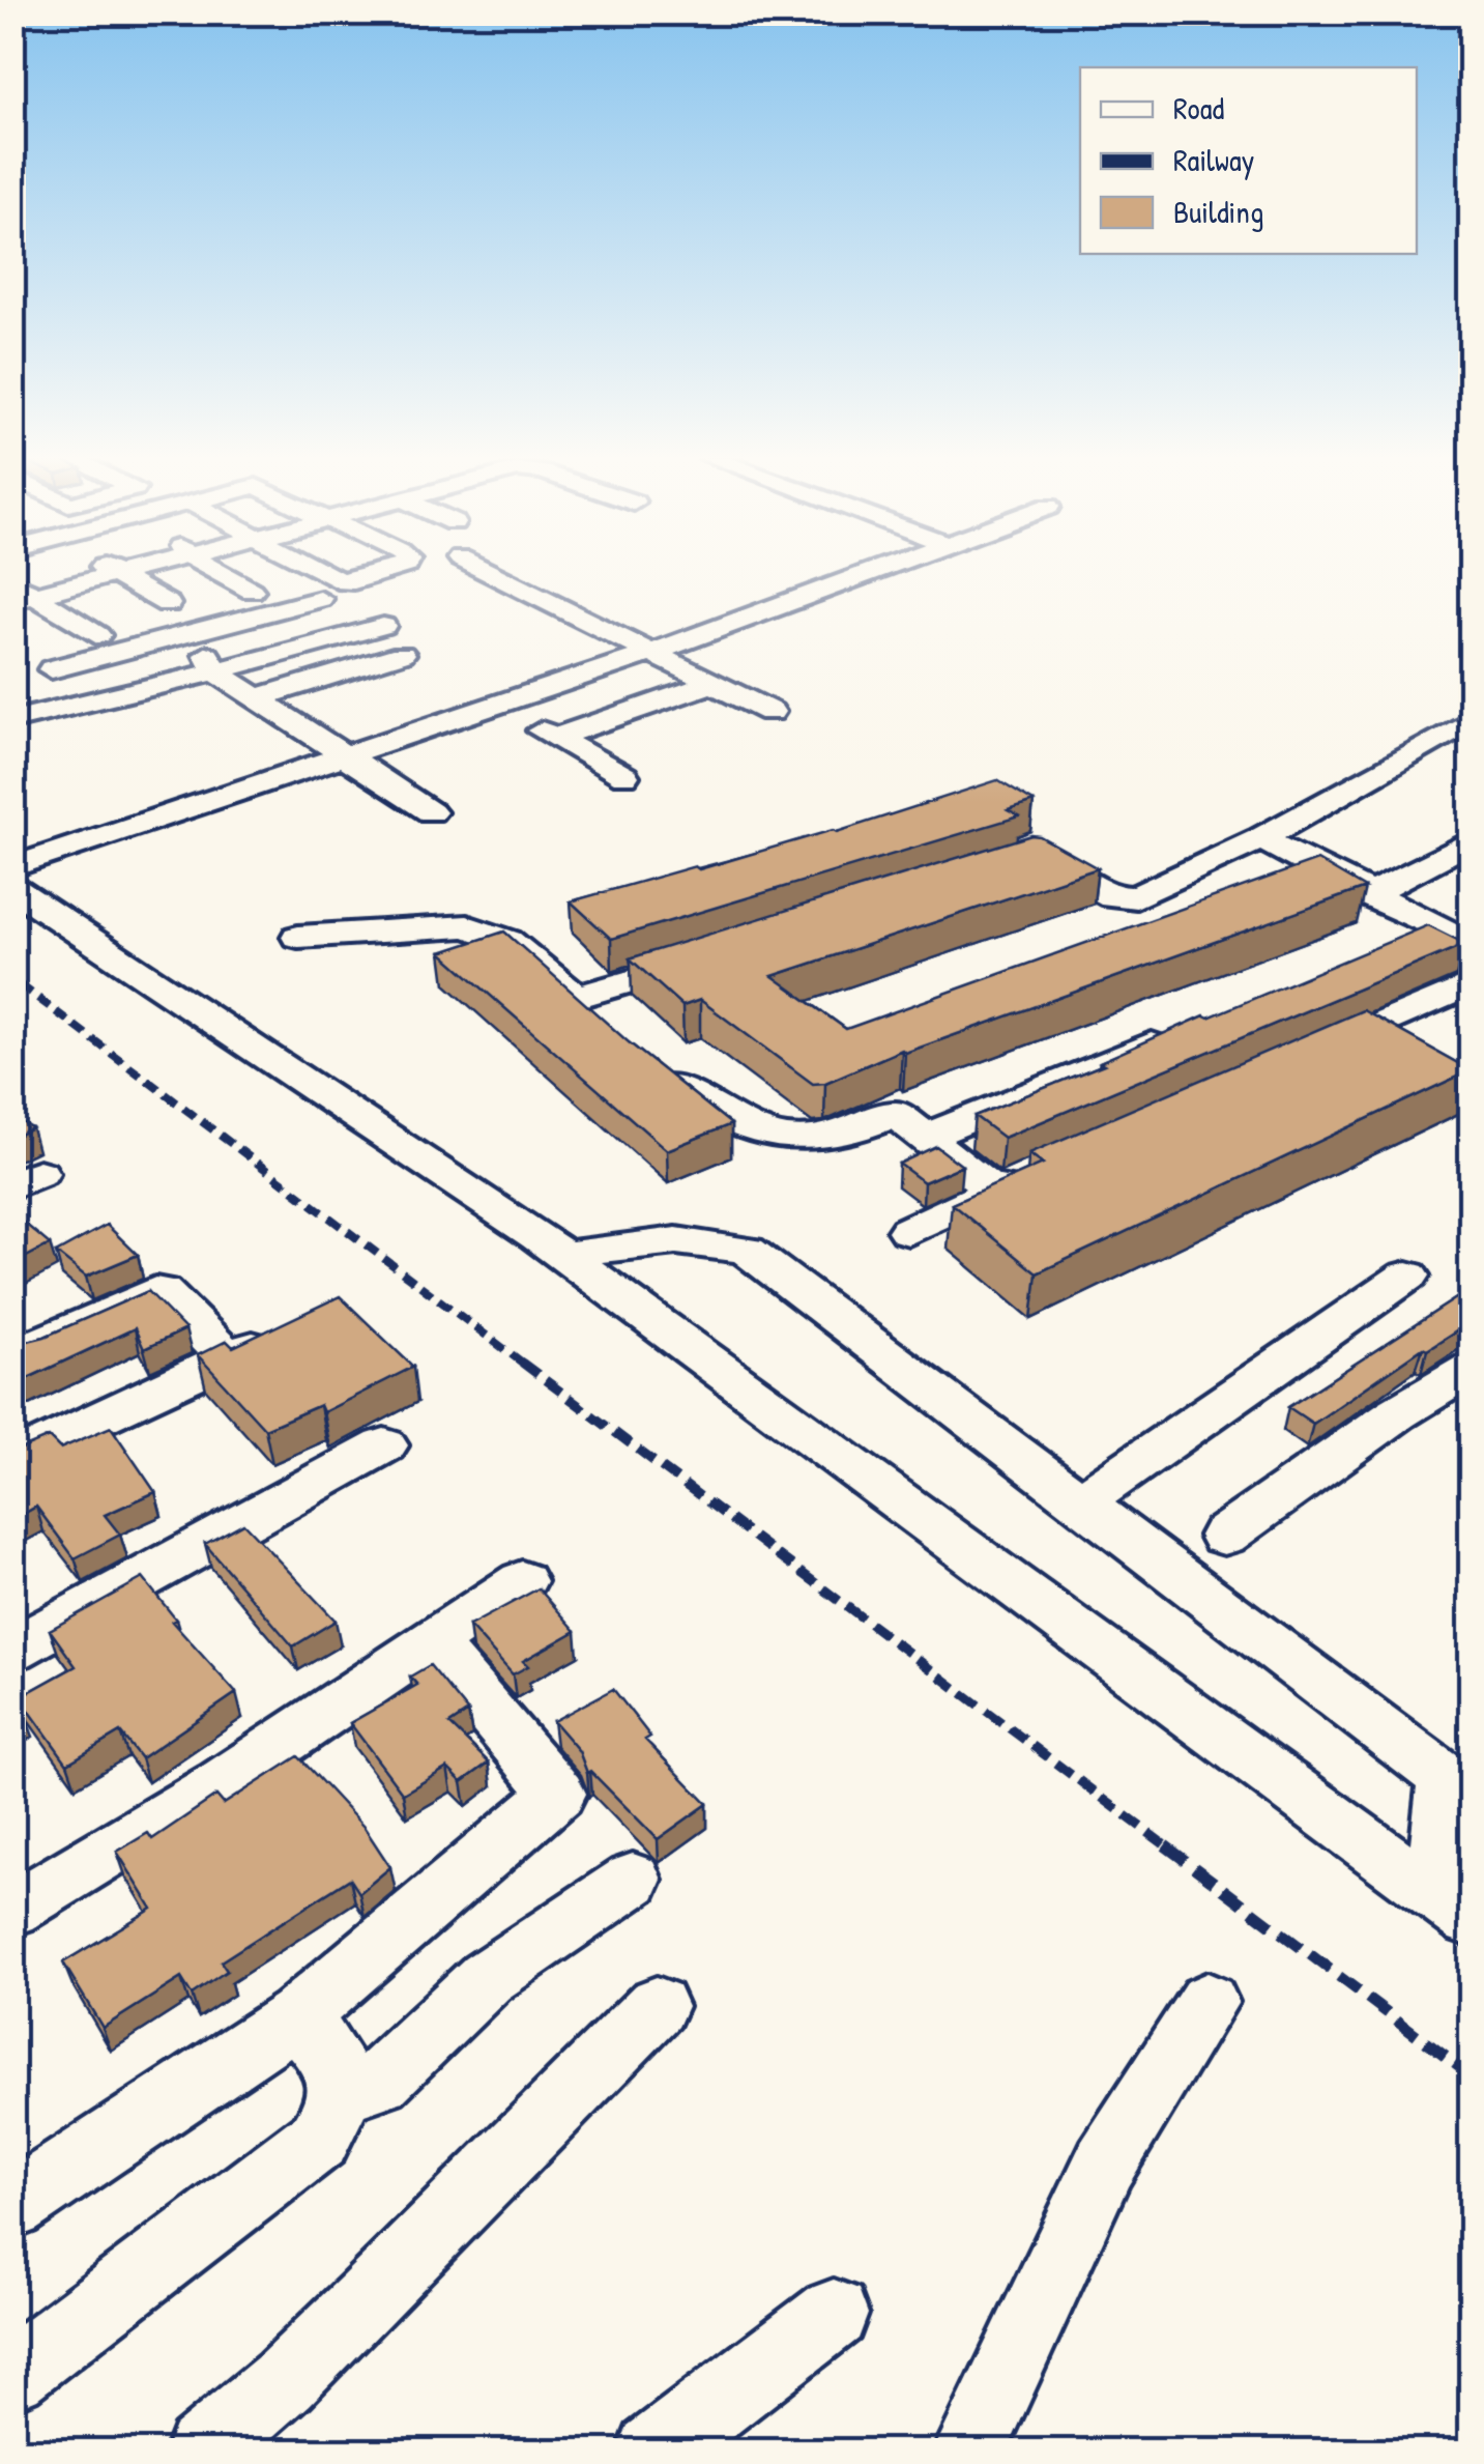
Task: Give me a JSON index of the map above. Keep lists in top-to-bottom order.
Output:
{
  "legend": ["Road", "Railway", "Building"]
}
